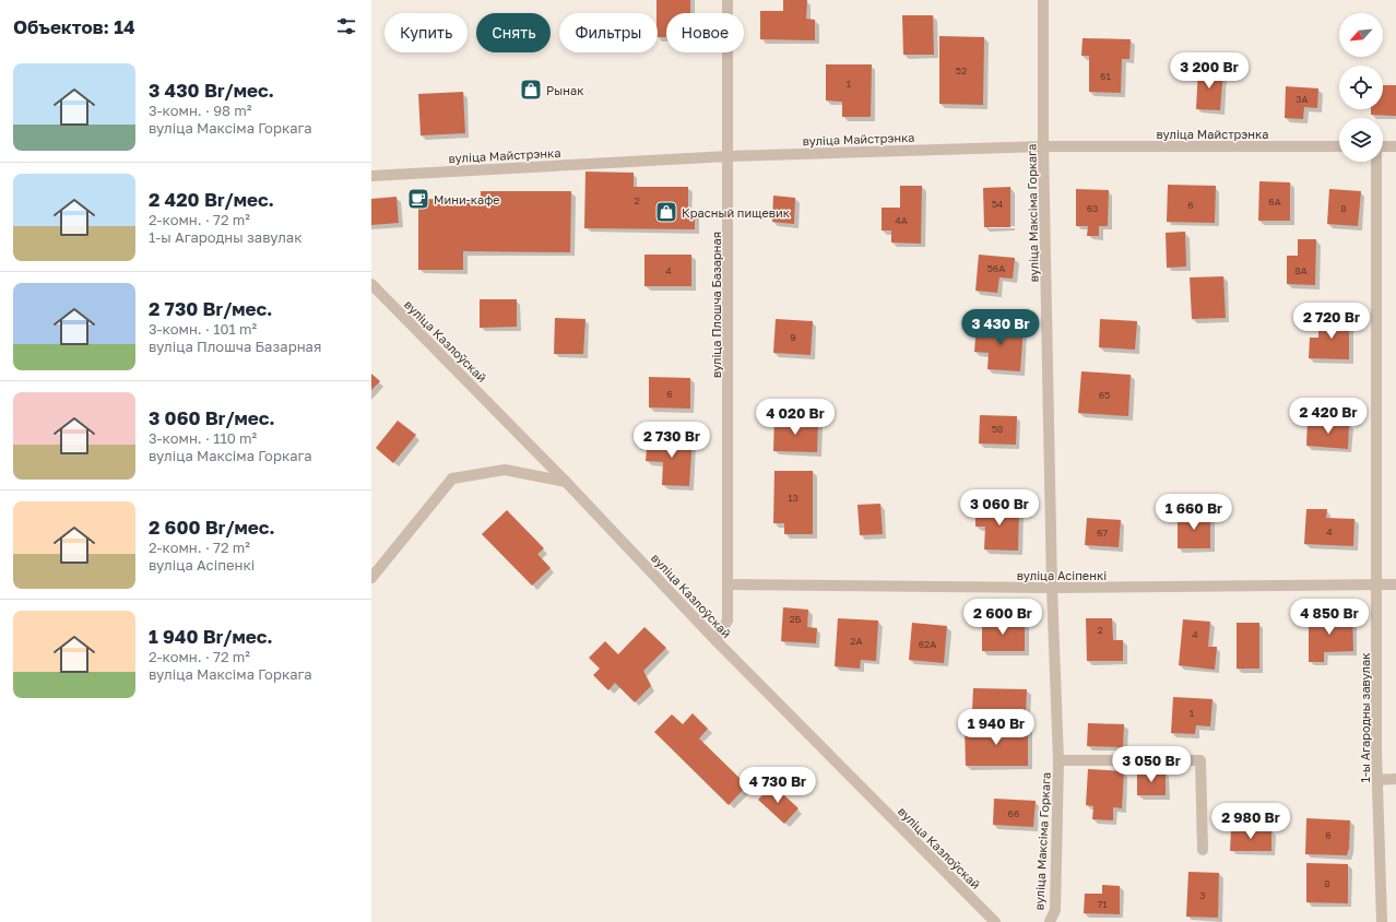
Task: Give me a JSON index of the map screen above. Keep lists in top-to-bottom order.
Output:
{
  "streets": {
    "street": [
      "вуліца Майстрэнка",
      "вуліца Максіма Горкага",
      "вуліца Плошча Базарная",
      "вуліца Казлоўскай",
      "вуліца Асіпенкі",
      "1-ы Агародны завулак"
    ]
  },
  "crossings": [
    ["вуліца Майстрэнка", "вуліца Максіма Горкага"],
    ["вуліца Майстрэнка", "вуліца Плошча Базарная"],
    ["вуліца Максіма Горкага", "вуліца Асіпенкі"],
    ["вуліца Плошча Базарная", "вуліца Казлоўскай"],
    ["вуліца Плошча Базарная", "вуліца Асіпенкі"],
    ["вуліца Асіпенкі", "1-ы Агародны завулак"]
  ],
  "places": {
    "shop": ["Рынак", "Красный пищевик"],
    "cafe": ["Мини-кафе"]
  },
  "house_numbers": [
    "52",
    "61",
    "1",
    "3А",
    "2",
    "6А",
    "54",
    "6",
    "63",
    "8",
    "4А",
    "56А",
    "4",
    "8А",
    "9",
    "6",
    "65",
    "58",
    "13",
    "4",
    "67",
    "2Б",
    "2",
    "4",
    "2А",
    "62А",
    "1",
    "66",
    "6",
    "8",
    "3",
    "71"
  ],
  "north": "bottom left",
  "page": {
    "heading": "Объектов: 14",
    "chip": [
      "Купить",
      "Снять",
      "Фильтры",
      "Новое"
    ],
    "list": [
      {
        "name": "3 430 Br/мес.",
        "note": "3-комн. · 98 m² · вуліца Максіма Горкага"
      },
      {
        "name": "2 420 Br/мес.",
        "note": "2-комн. · 72 m² · 1-ы Агародны завулак"
      },
      {
        "name": "2 730 Br/мес.",
        "note": "3-комн. · 101 m² · вуліца Плошча Базарная"
      },
      {
        "name": "3 060 Br/мес.",
        "note": "3-комн. · 110 m² · вуліца Максіма Горкага"
      },
      {
        "name": "2 600 Br/мес.",
        "note": "2-комн. · 72 m² · вуліца Асіпенкі"
      },
      {
        "name": "1 940 Br/мес.",
        "note": "2-комн. · 72 m² · вуліца Максіма Горкага"
      }
    ],
    "price": [
      "3 200 Br",
      "2 720 Br",
      "3 430 Br",
      "2 420 Br",
      "4 020 Br",
      "2 730 Br",
      "3 060 Br",
      "1 660 Br",
      "2 600 Br",
      "4 850 Br",
      "1 940 Br",
      "3 050 Br",
      "4 730 Br",
      "2 980 Br"
    ]
  }
}
